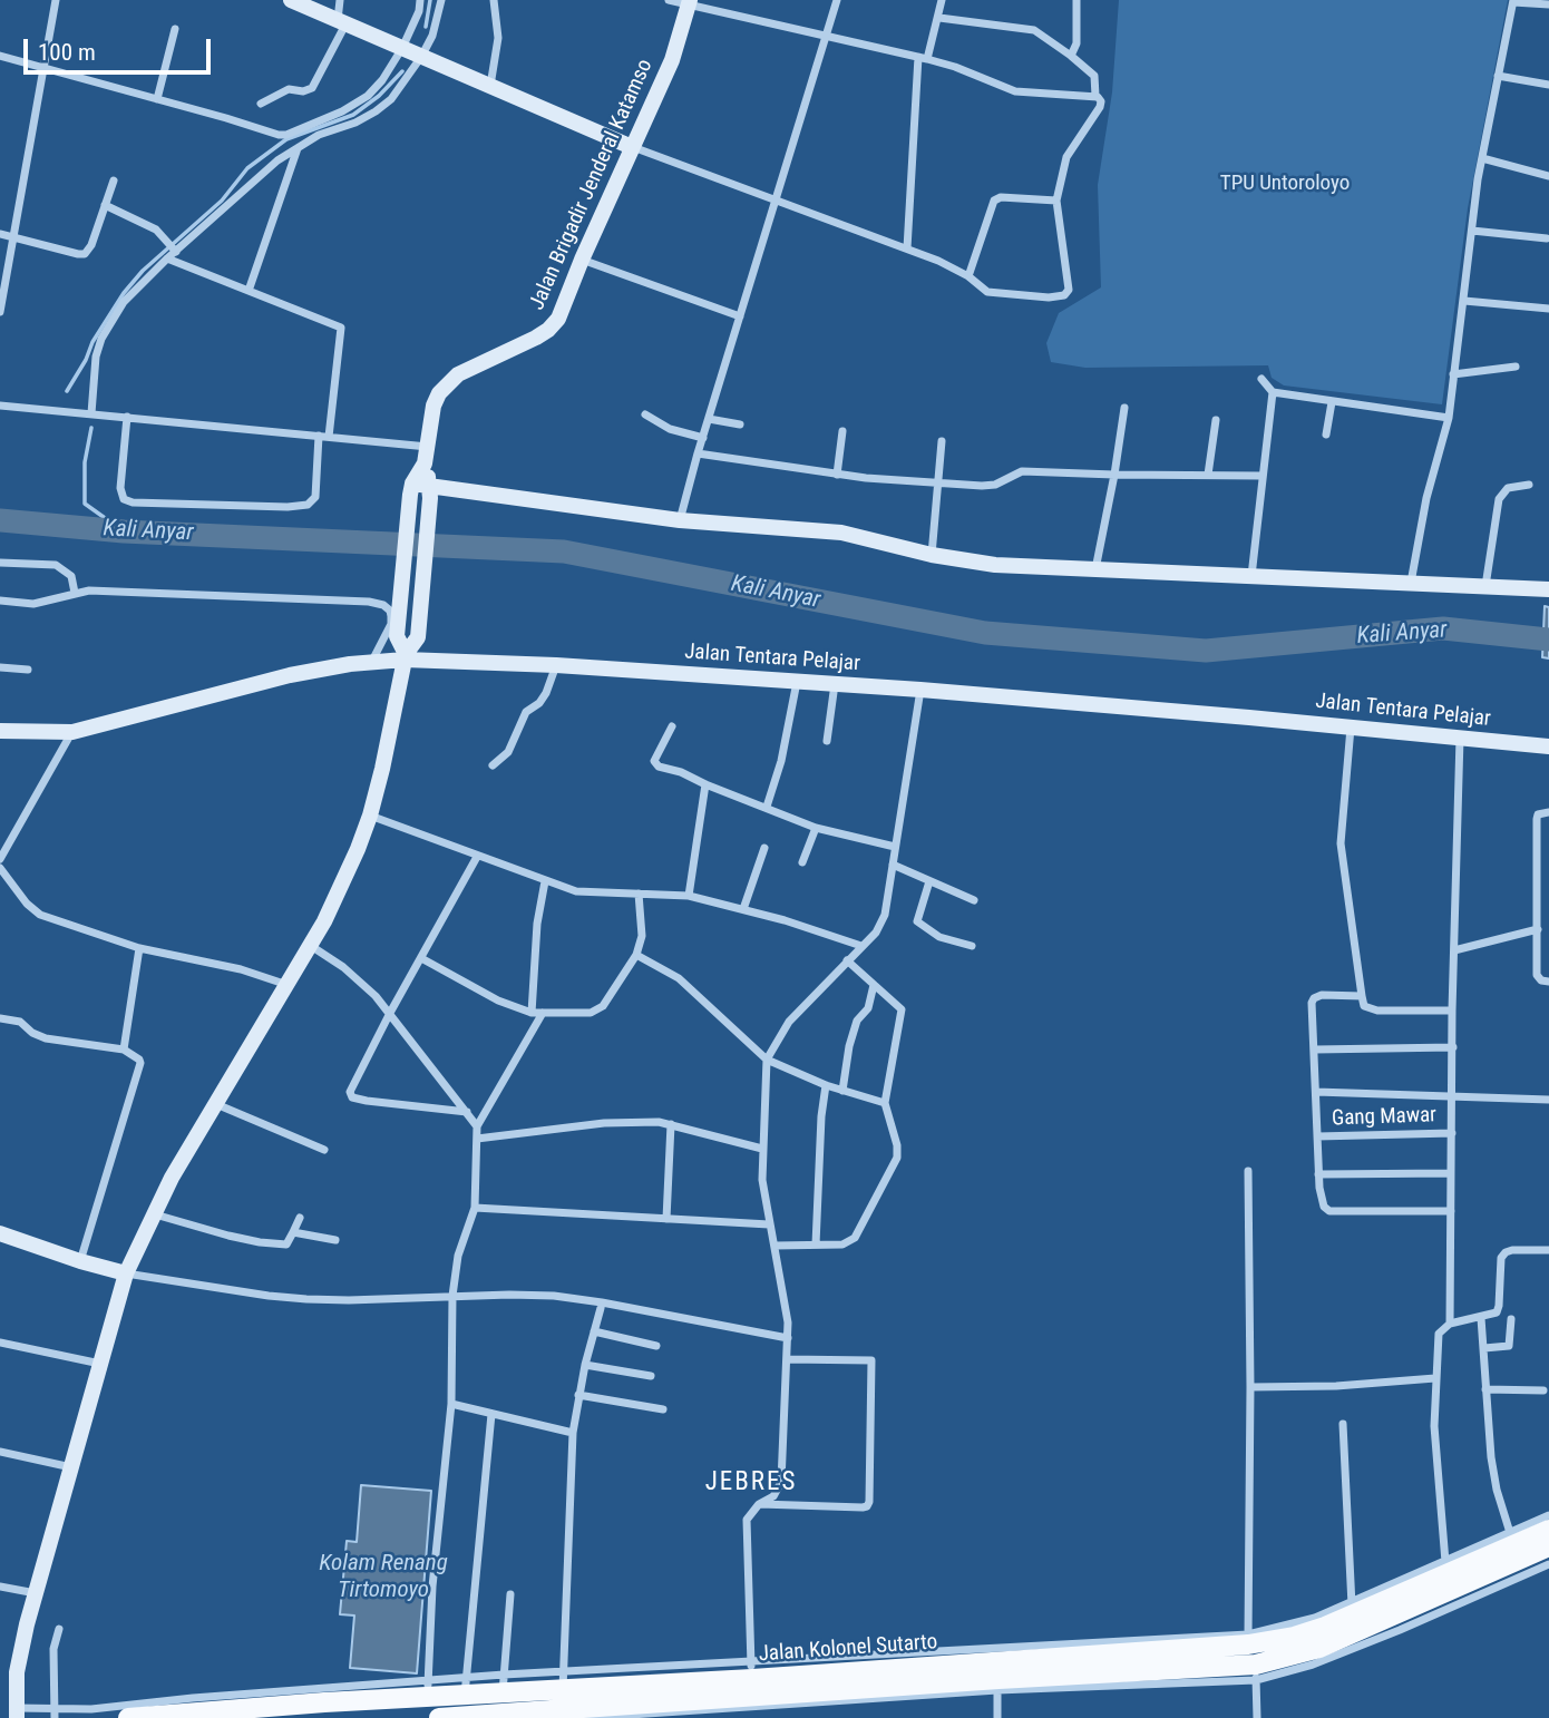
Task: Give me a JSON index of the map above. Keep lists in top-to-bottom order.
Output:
{
  "streets": {
    "main road": ["Jalan Brigadir Jenderal Katamso", "Jalan Tentara Pelajar", "Jalan Kolonel Sutarto"],
    "street": ["Gang Mawar"]
  },
  "districts": ["JEBRES"],
  "water": ["Kali Anyar", "Kolam Renang Tirtomoyo"],
  "parks": ["TPU Untoroloyo"],
  "scale_bar": "100 m"
}
